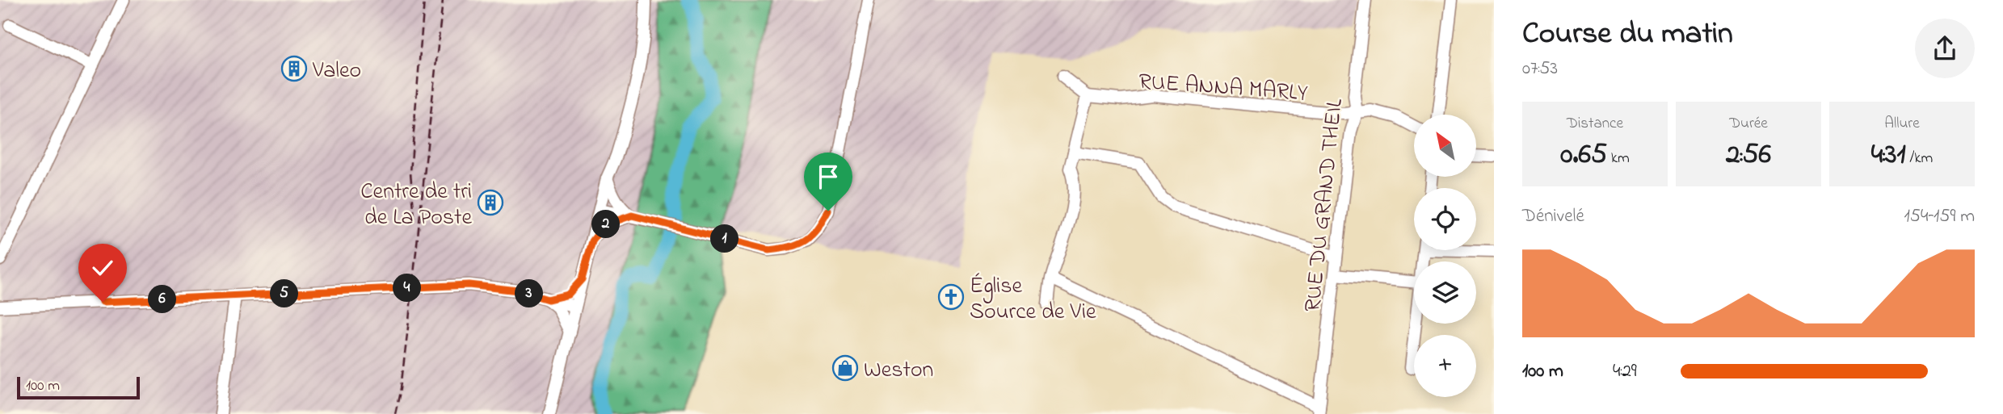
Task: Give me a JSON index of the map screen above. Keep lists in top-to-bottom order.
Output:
{
  "streets": {
    "street": ["RUE ANNA MARLY", "RUE DU GRAND THEIL"]
  },
  "crossings": [
    ["RUE ANNA MARLY", "RUE DU GRAND THEIL"]
  ],
  "places": {
    "building": ["Valeo", "Centre de tri de La Poste"],
    "church": ["Église Source de Vie"],
    "shop": ["Weston"]
  },
  "scale_bar": "100 m",
  "north": "top left",
  "page": {
    "heading": ["Course du matin", "07:53"],
    "stats": [
      ["Distance", "0.65 km"],
      ["Durée", "2:56"],
      ["Allure", "4:31 /km"]
    ],
    "map_buttons": "+",
    "chart": ["Dénivelé", "154–159 m"],
    "pins": [
      "2",
      "1",
      "4",
      "3",
      "5",
      "6"
    ],
    "list": [
      {
        "name": "100 m",
        "note": "4:29"
      }
    ],
    "scale": "100 m"
  }
}
